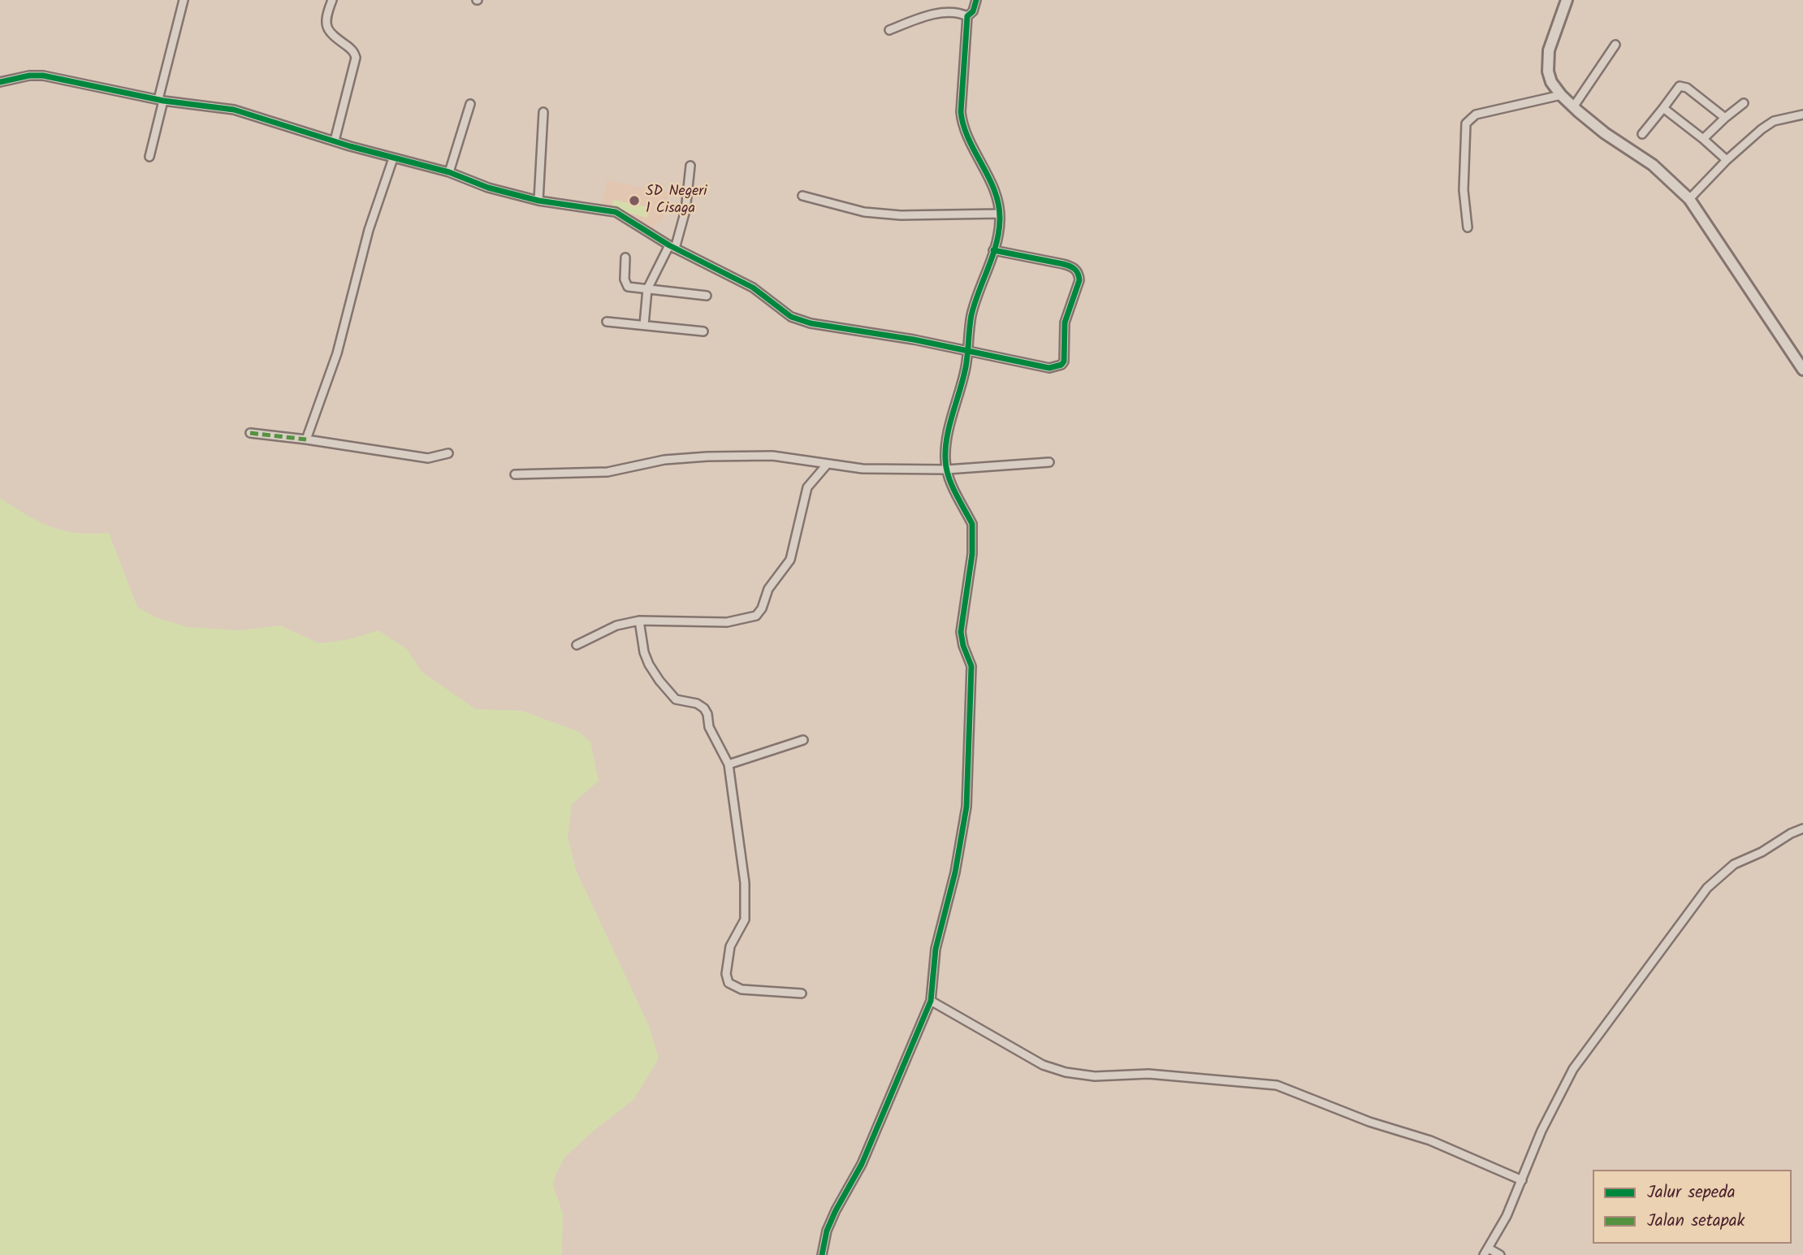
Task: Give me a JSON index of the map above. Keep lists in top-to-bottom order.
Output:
{
  "places": ["SD Negeri 1 Cisaga"],
  "legend": ["Jalur sepeda", "Jalan setapak"]
}
